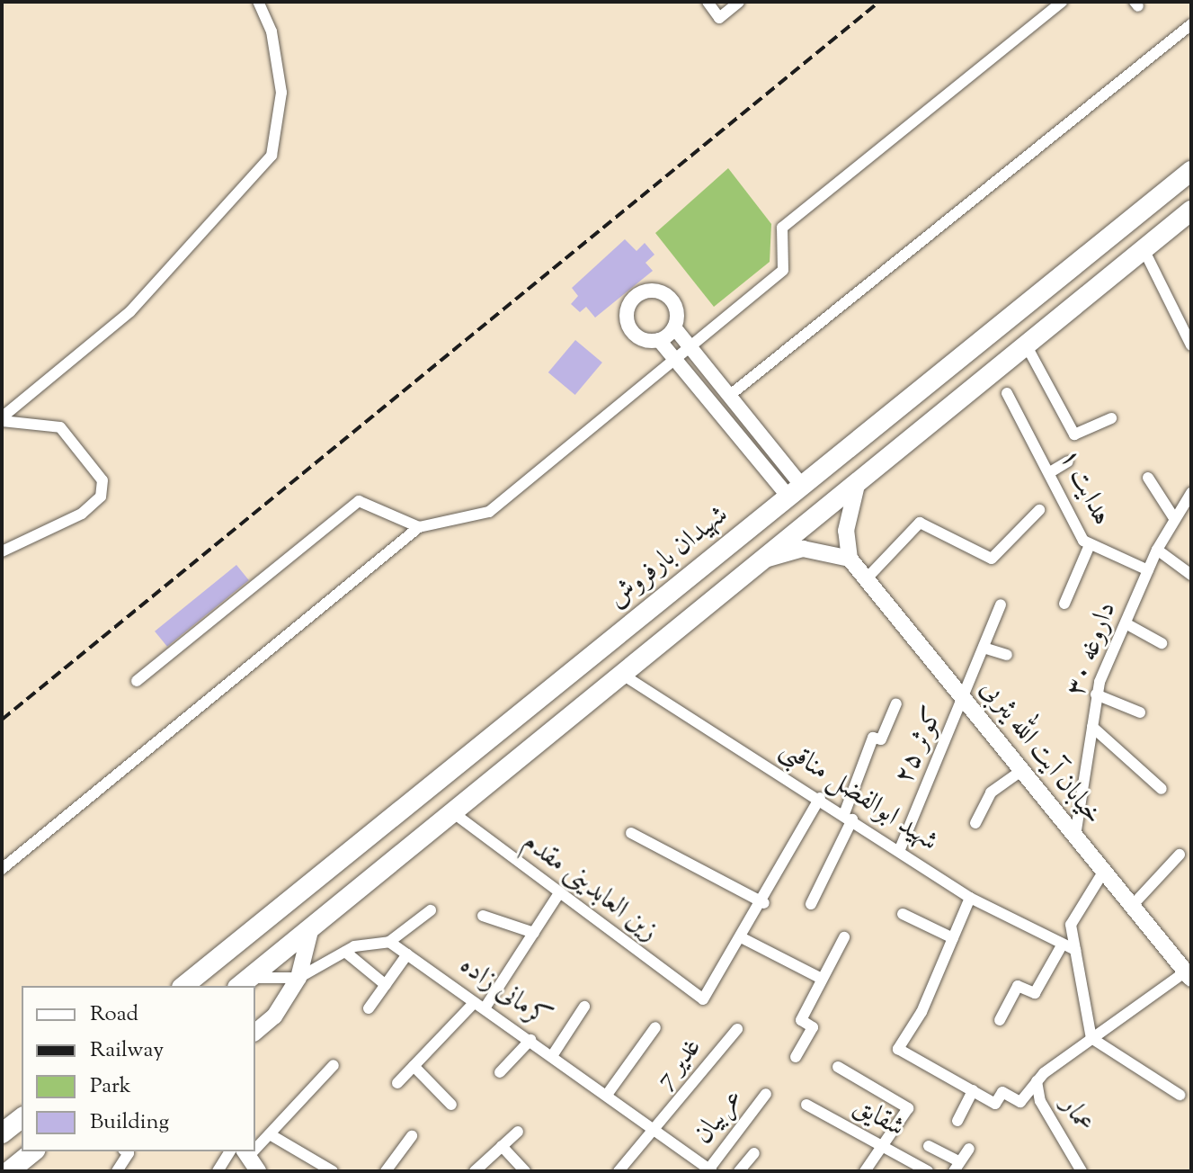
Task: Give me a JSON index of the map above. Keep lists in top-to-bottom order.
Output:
{
  "streets": {
    "highway": ["شهیدان بارفروش"],
    "main road": ["خیابان آیت الله یثربی"],
    "street": [
      "هدایت ۱",
      "داروغه ۳۰",
      "کوثر ۲۵",
      "شهید ابوالفضل مناقبی",
      "زین العابدینی مقدم",
      "کرمانی زاده",
      "غدیر 7",
      "عمار",
      "عربیان",
      "شقایق"
    ]
  },
  "crossings": [
    ["هدایت ۱", "داروغه ۳۰"],
    ["داروغه ۳۰", "خیابان آیت الله یثربی"],
    ["کوثر ۲۵", "خیابان آیت الله یثربی"],
    ["کوثر ۲۵", "شهید ابوالفضل مناقبی"],
    ["کرمانی زاده", "غدیر 7"],
    ["کرمانی زاده", "عربیان"]
  ],
  "legend": [
    "Road",
    "Railway",
    "Park",
    "Building"
  ]
}
